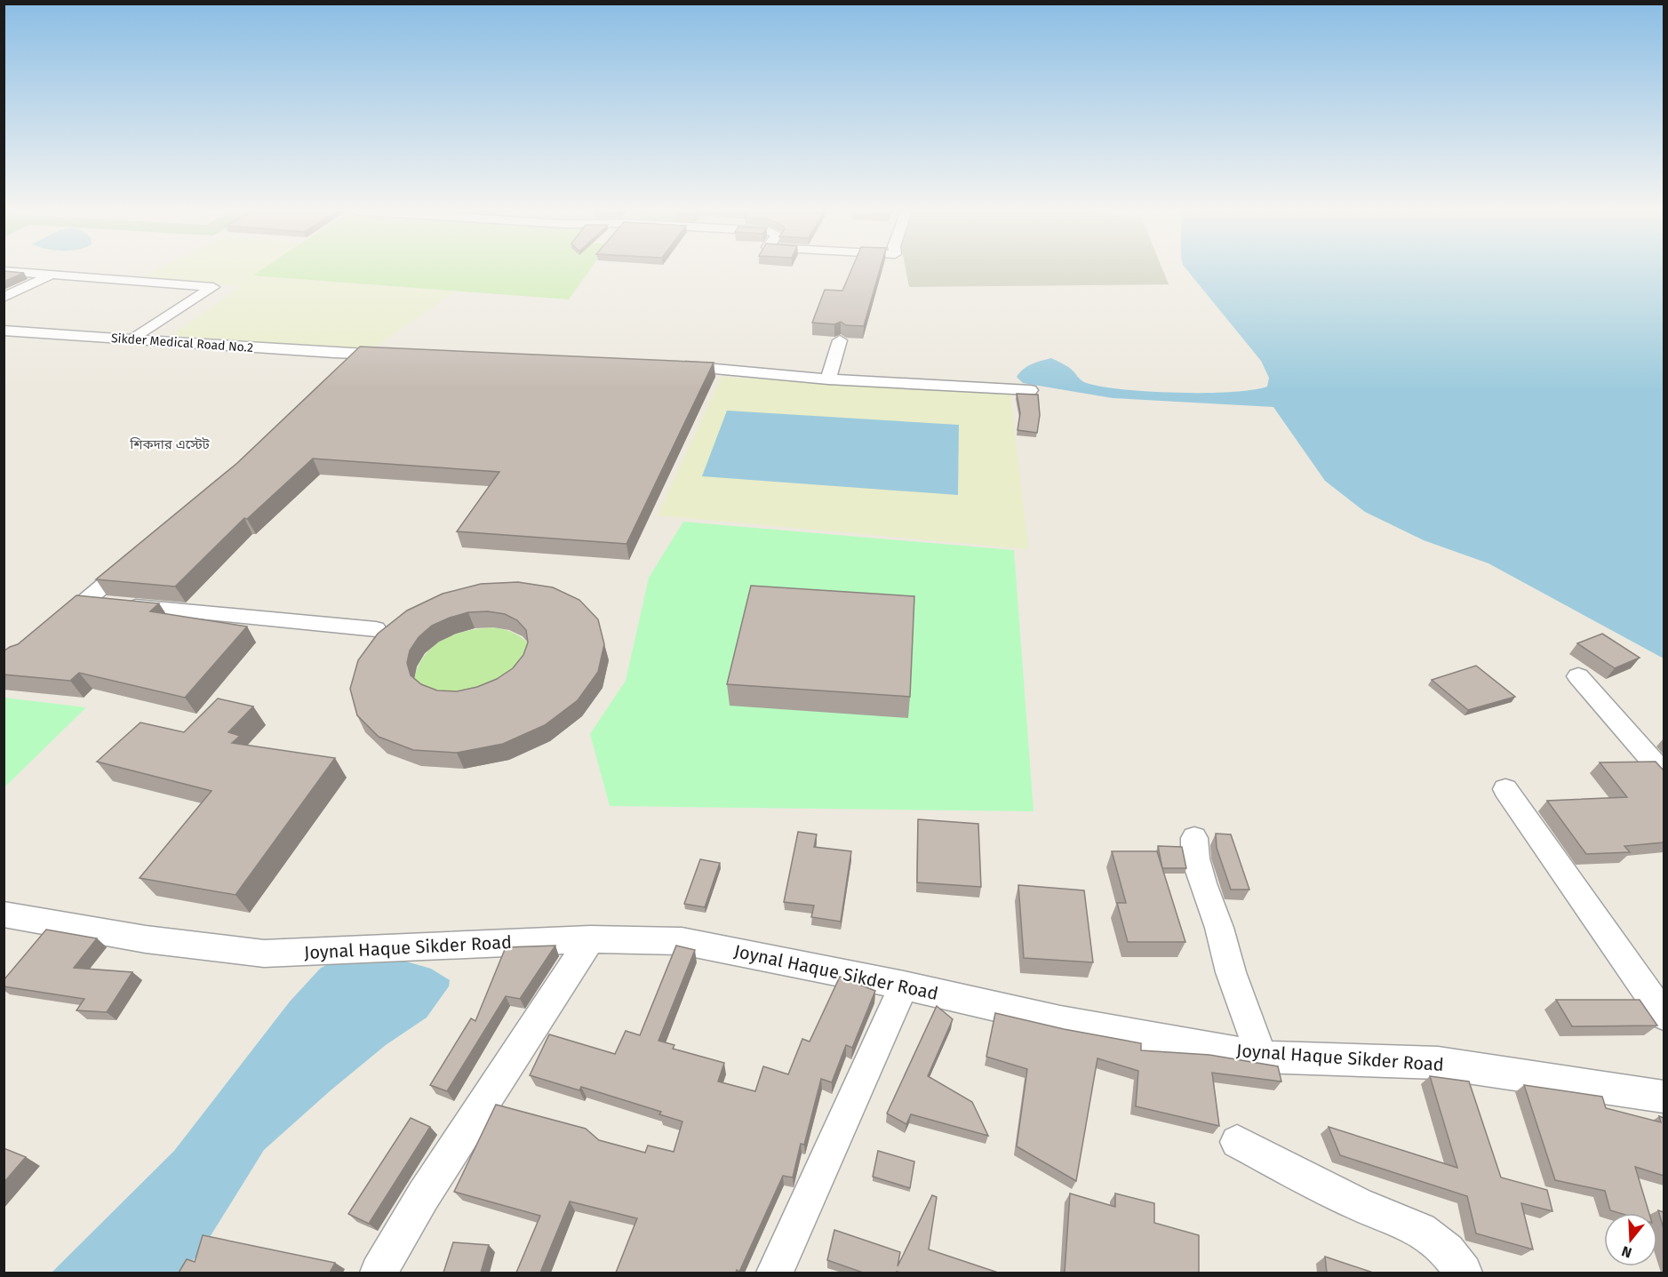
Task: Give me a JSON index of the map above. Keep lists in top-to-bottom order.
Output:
{
  "streets": {
    "street": ["Sikder Medical Road No.2", "Joynal Haque Sikder Road"]
  },
  "districts": ["শিকদার এস্টেট"],
  "north": "bottom"
}
